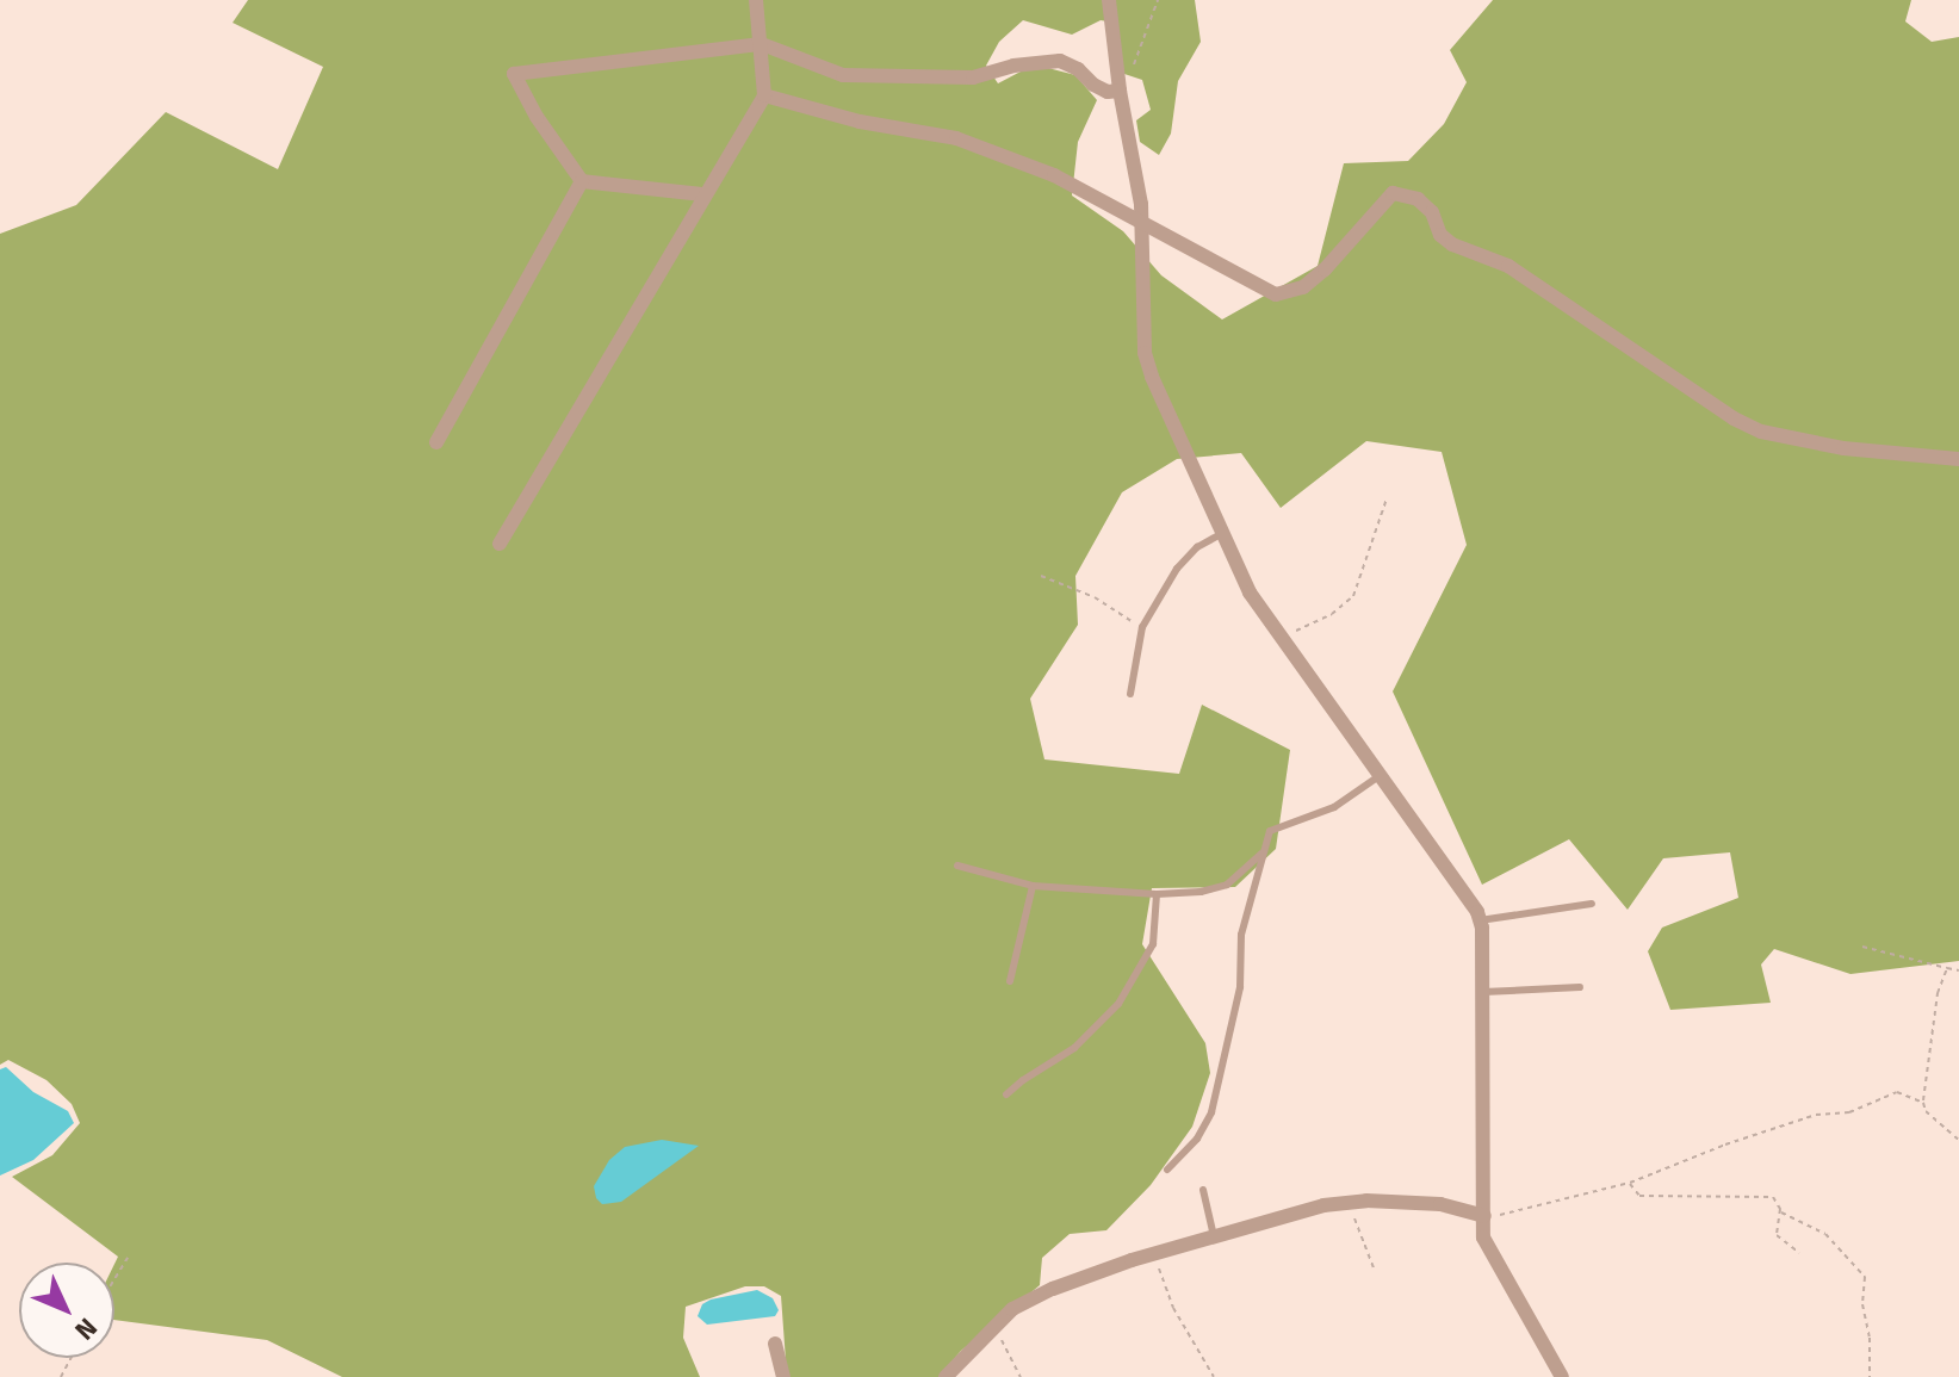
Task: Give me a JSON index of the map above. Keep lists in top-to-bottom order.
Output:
{
  "north": "bottom right"
}
